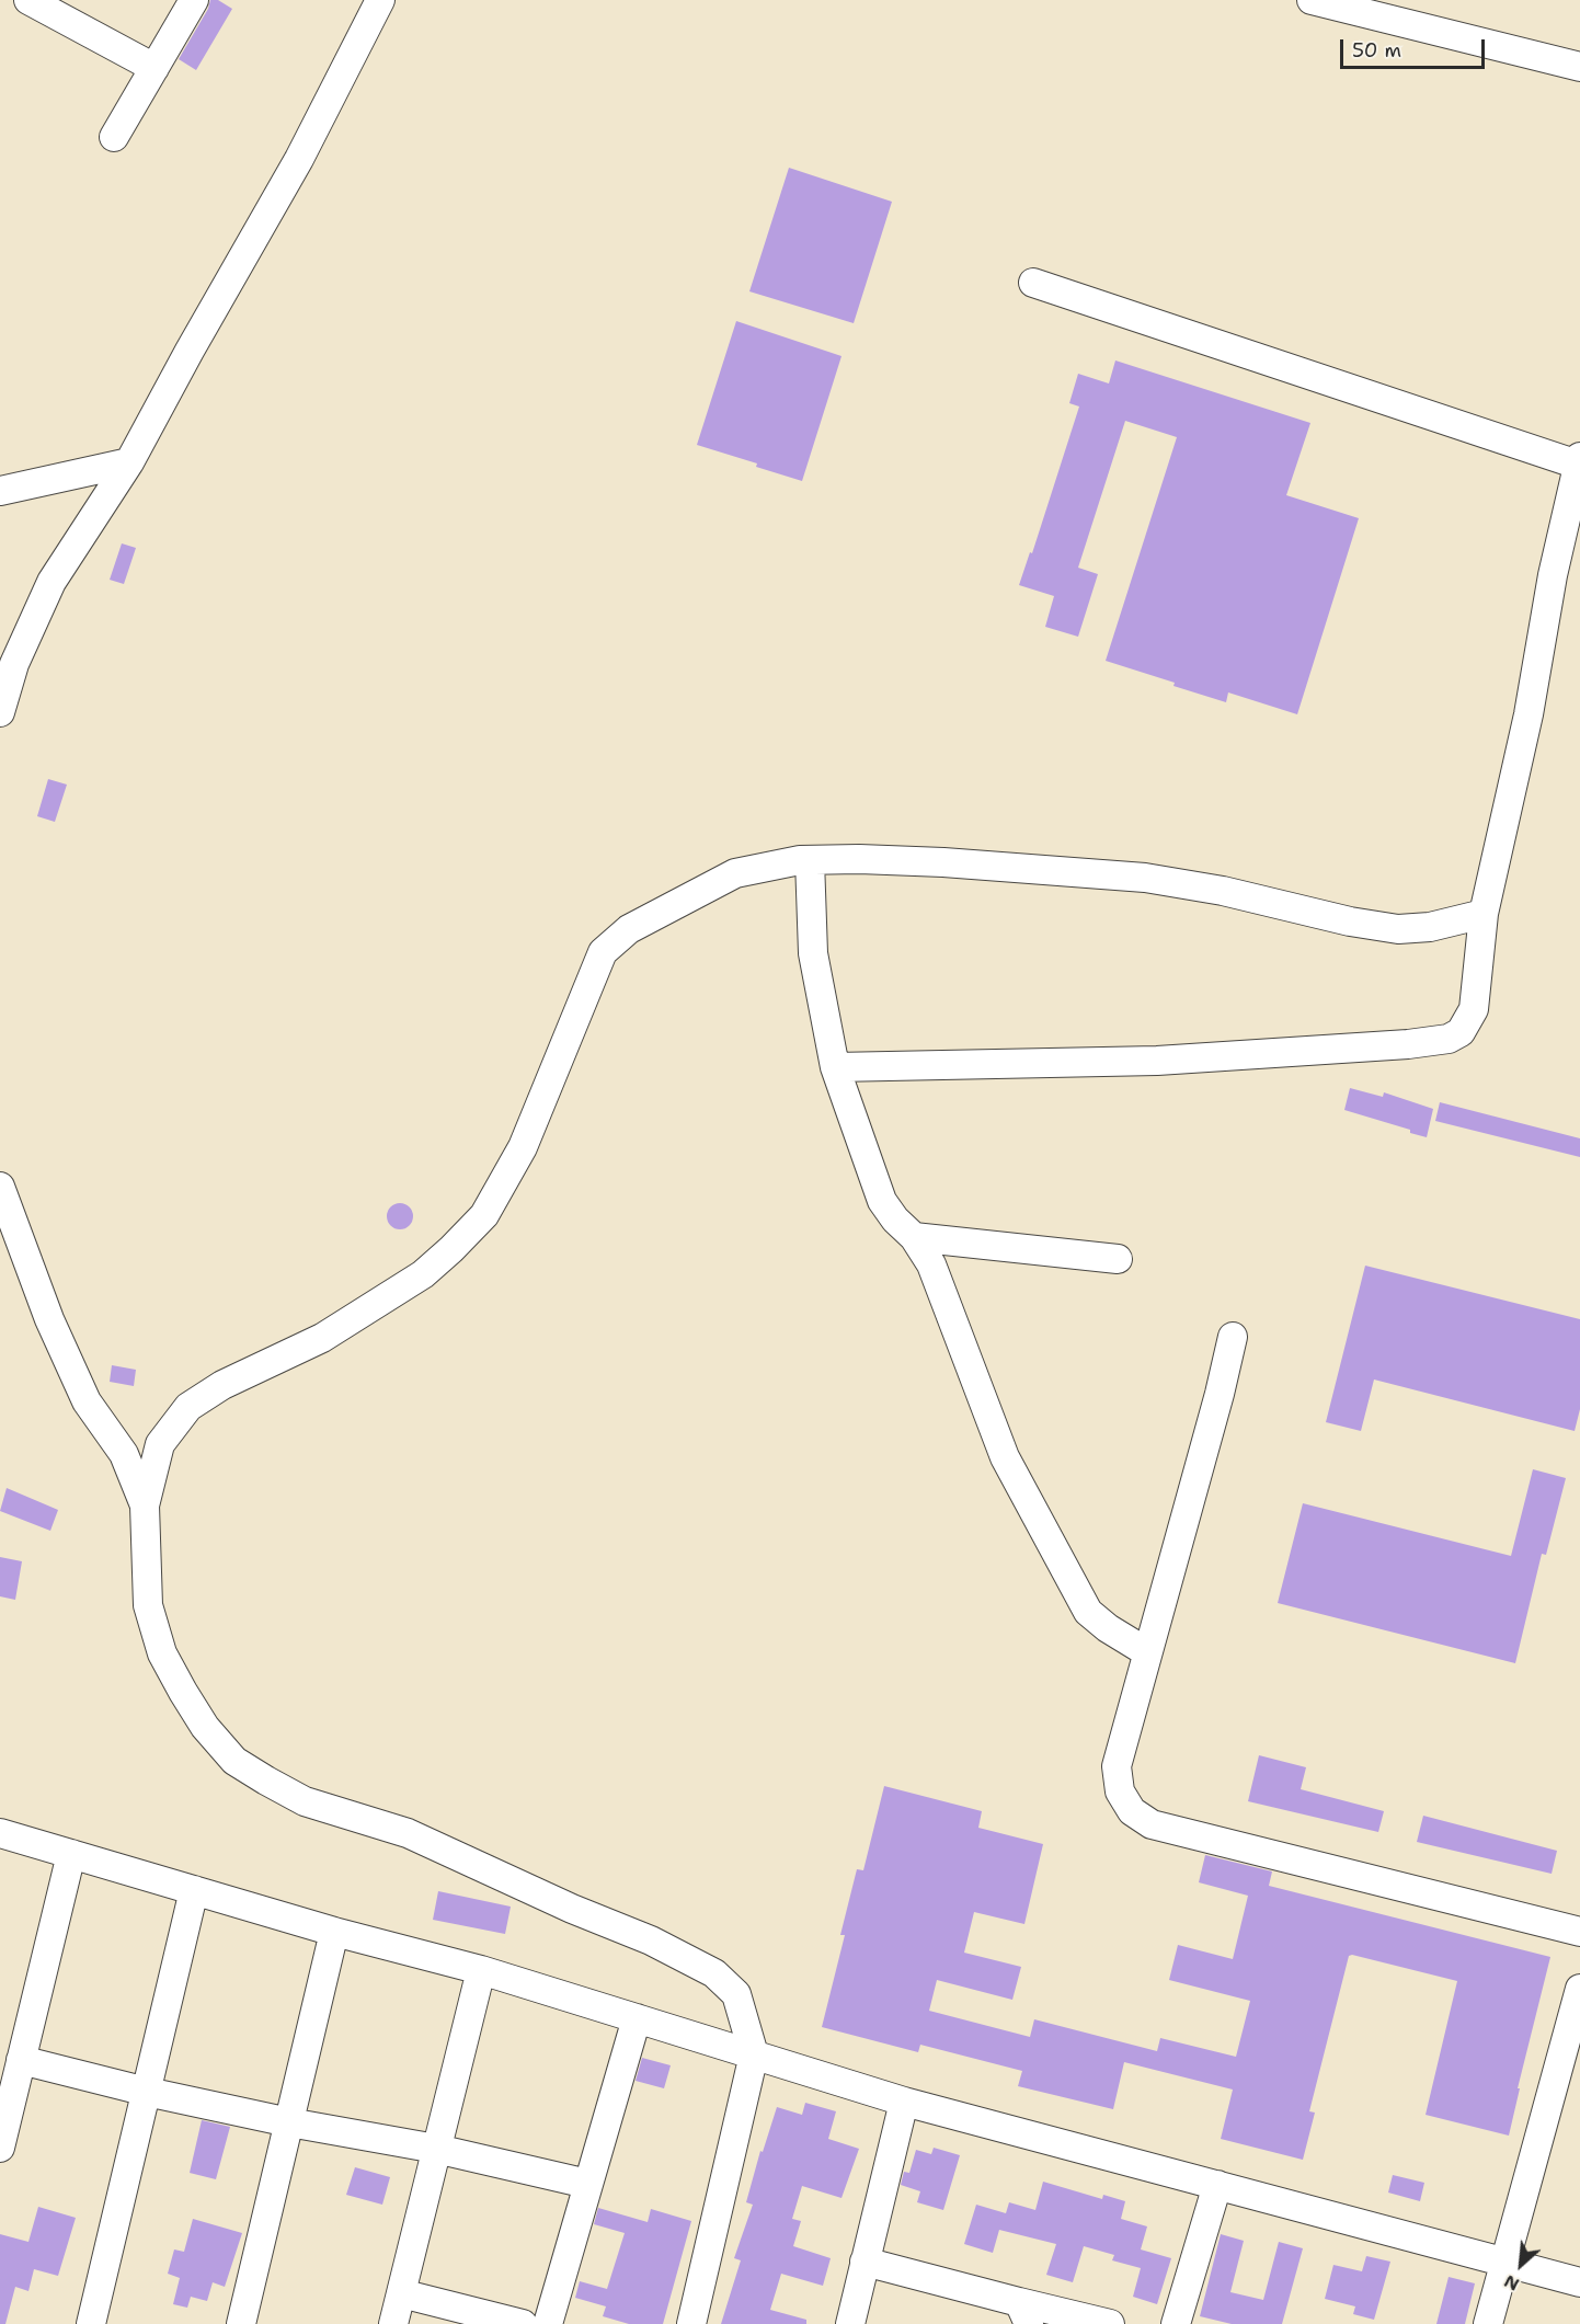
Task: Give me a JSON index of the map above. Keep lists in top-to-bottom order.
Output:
{
  "scale_bar": "50 m",
  "north": "bottom left"
}
